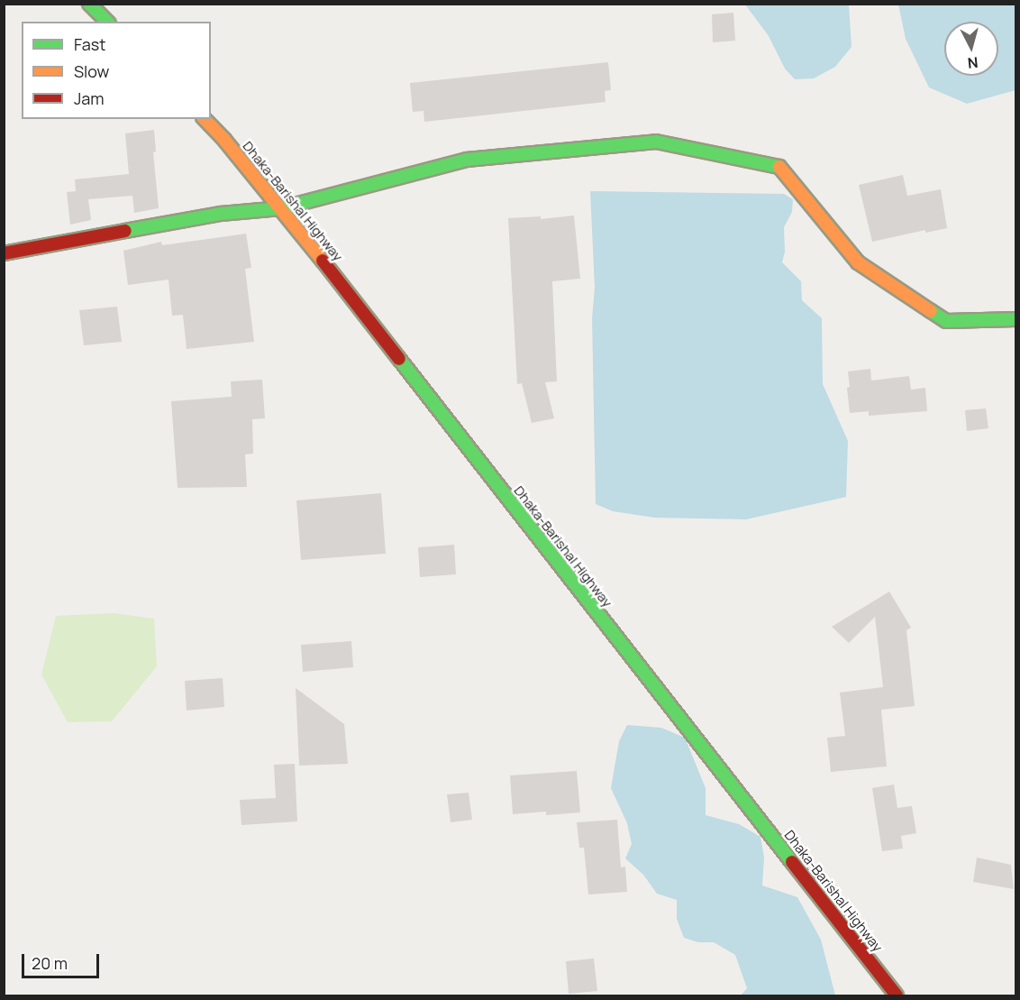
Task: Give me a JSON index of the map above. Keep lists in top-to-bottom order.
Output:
{
  "streets": {
    "main road": ["Dhaka-Barishal Highway"]
  },
  "legend": ["Fast", "Slow", "Jam"],
  "scale_bar": "20 m",
  "north": "bottom"
}
